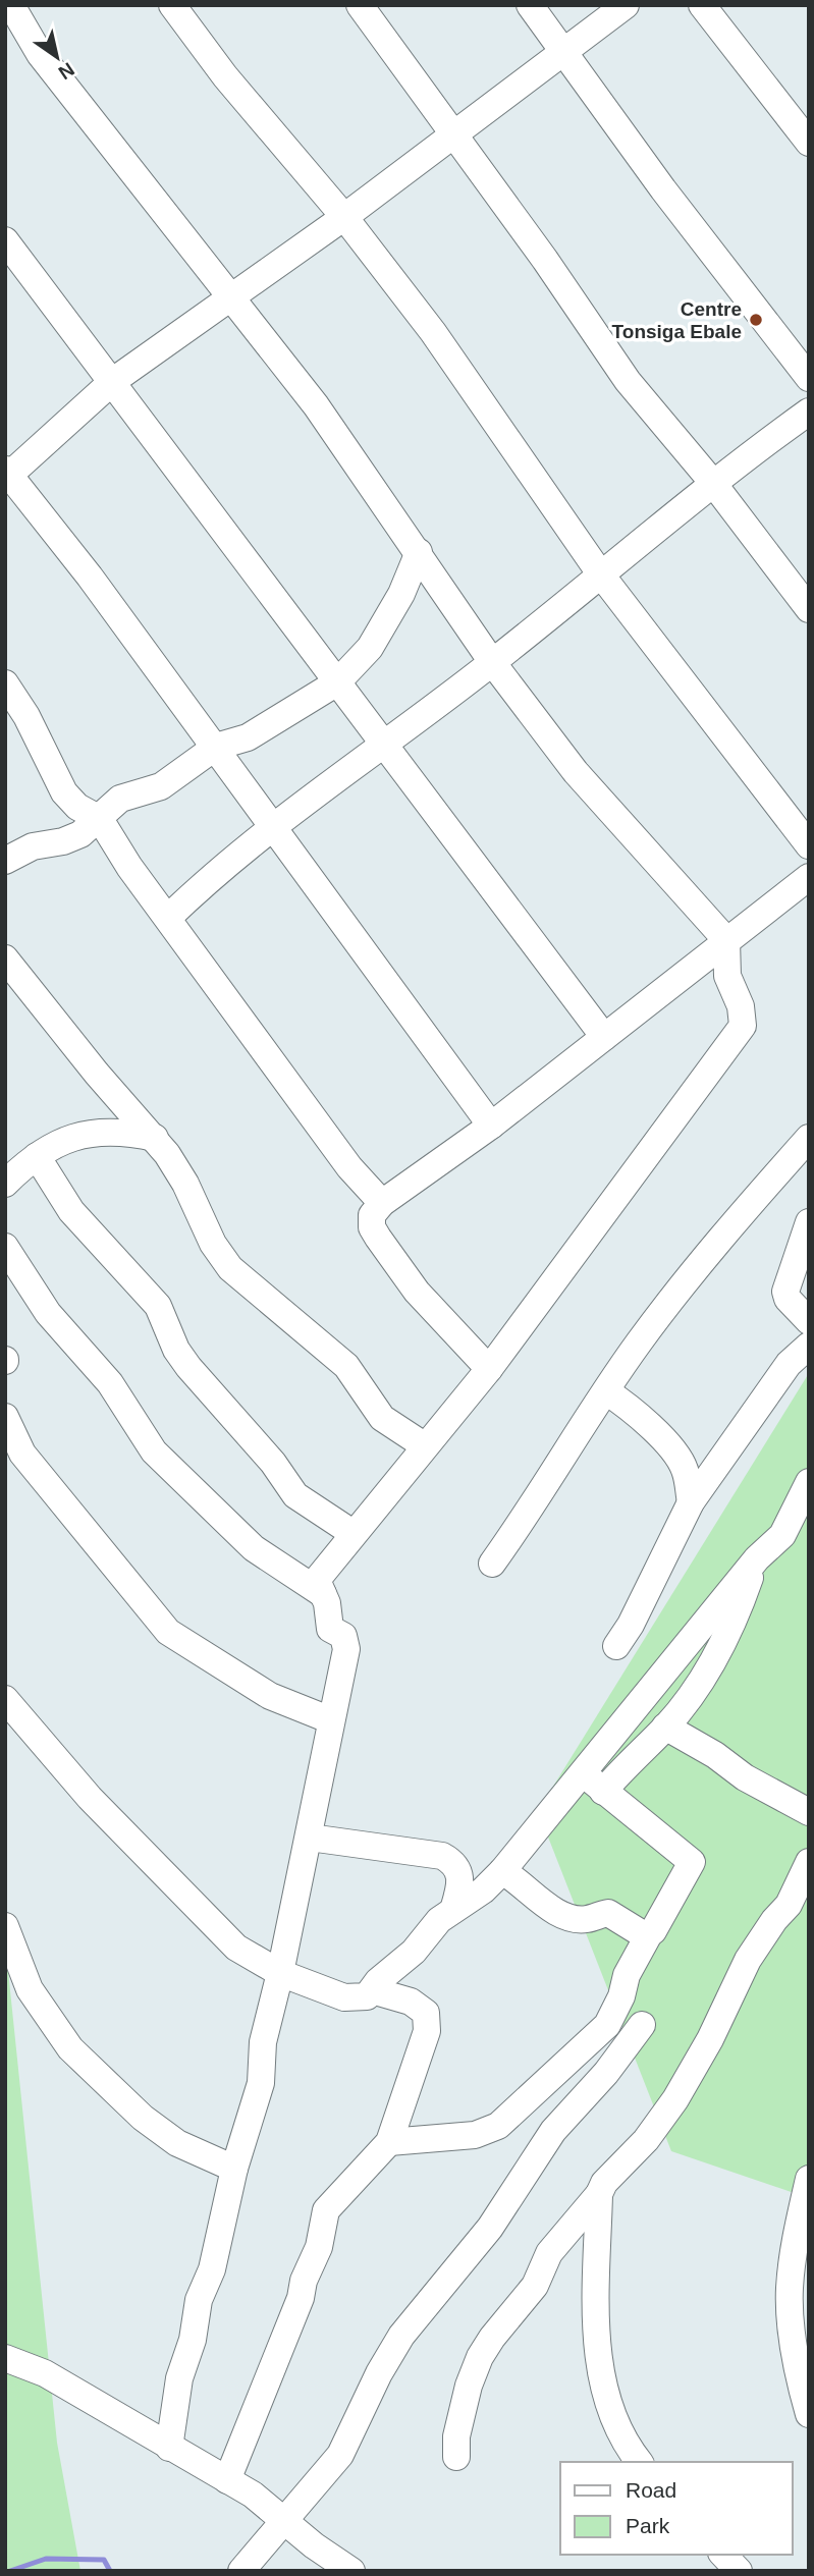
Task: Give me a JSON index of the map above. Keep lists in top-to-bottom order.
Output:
{
  "places": ["Centre Tonsiga Ebale"],
  "legend": ["Road", "Park"],
  "north": "bottom right"
}
